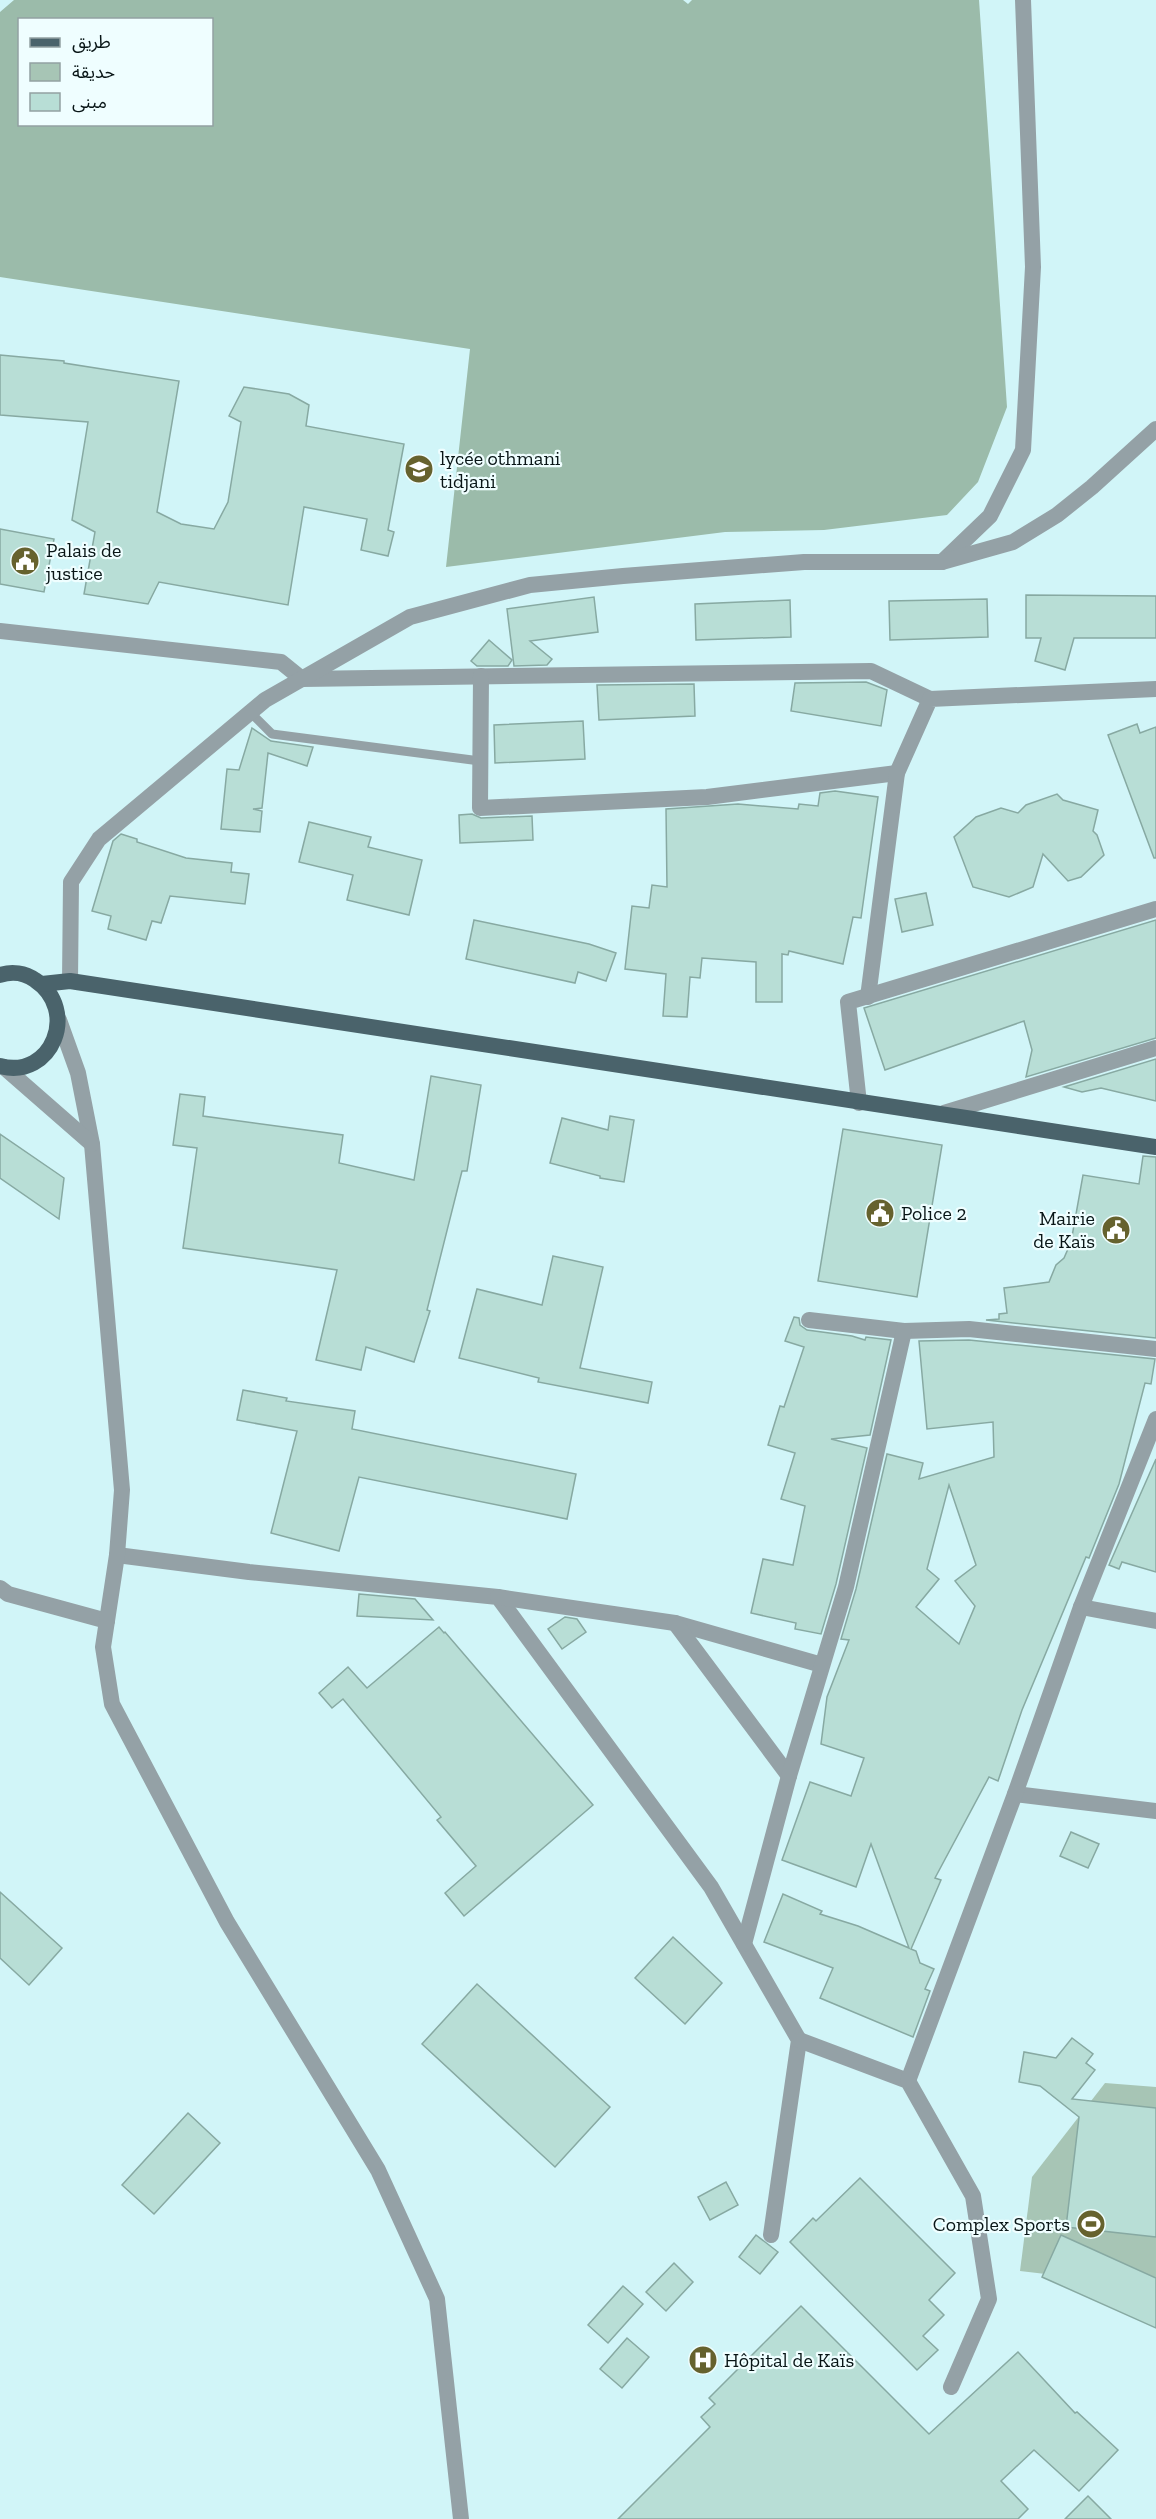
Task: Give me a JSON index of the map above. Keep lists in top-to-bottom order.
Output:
{
  "places": {
    "school or university": ["lycée othmani tidjani"],
    "public building": ["Palais de justice", "Police 2", "Mairie de Kaïs"],
    "sports": ["Complex Sports"],
    "hospital": ["Hôpital de Kaïs"]
  },
  "legend": ["طريق", "حديقة", "مبنى"]
}
